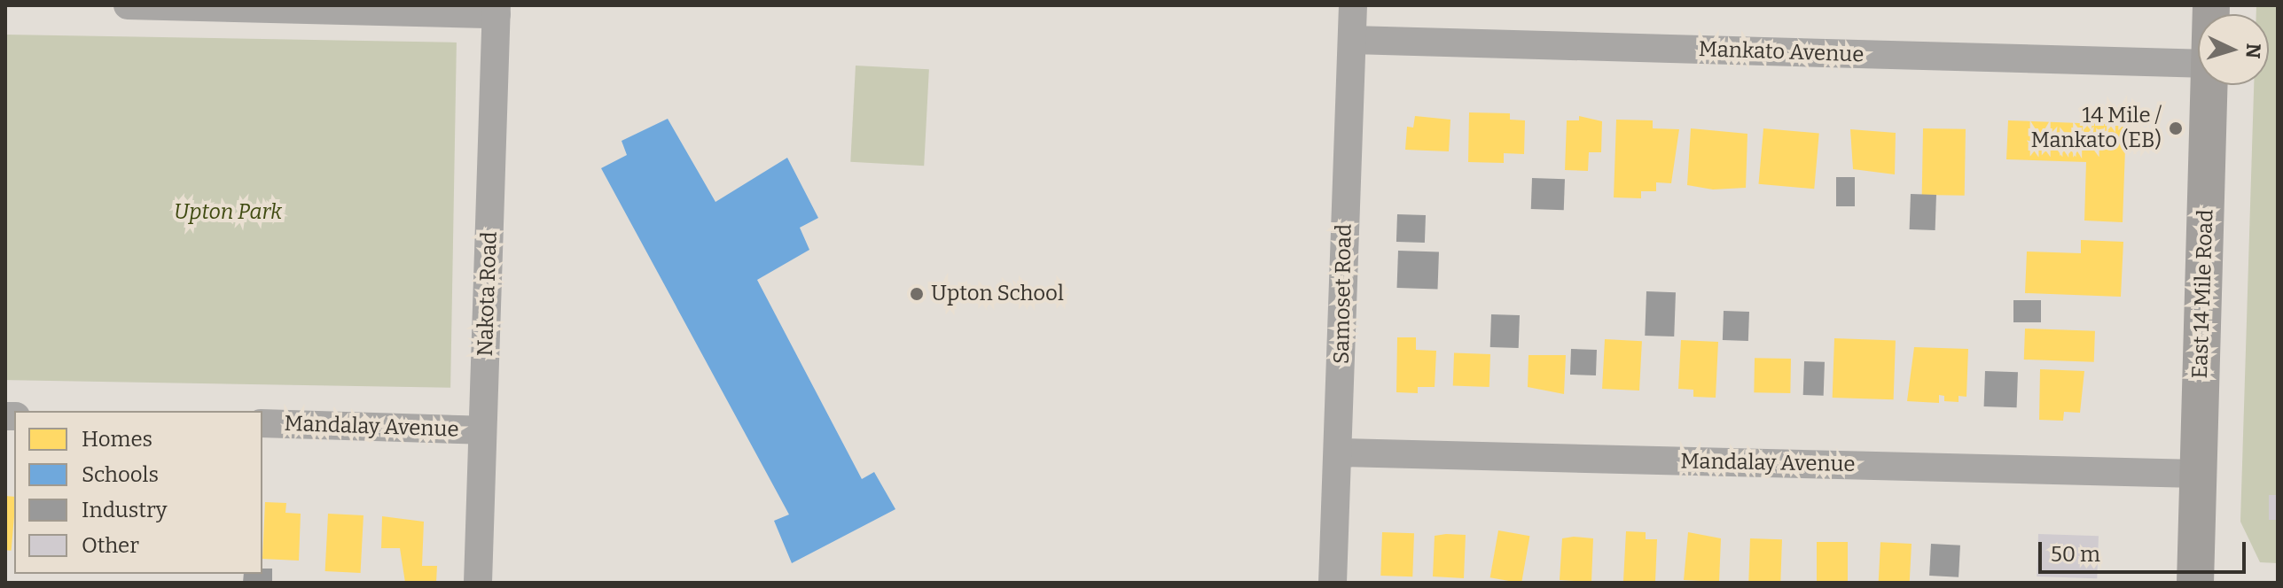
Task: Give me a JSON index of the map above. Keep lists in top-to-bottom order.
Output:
{
  "streets": {
    "main road": ["East 14 Mile Road"],
    "street": [
      "Mankato Avenue",
      "Nakota Road",
      "Samoset Road",
      "Mandalay Avenue"
    ]
  },
  "crossings": [
    ["Mankato Avenue", "Samoset Road"],
    ["Nakota Road", "Mandalay Avenue"],
    ["Samoset Road", "Mandalay Avenue"],
    ["East 14 Mile Road", "Mandalay Avenue"]
  ],
  "parks": ["Upton Park"],
  "places": ["14 Mile / Mankato (EB)", "Upton School"],
  "legend": [
    "Homes",
    "Schools",
    "Industry",
    "Other"
  ],
  "scale_bar": "50 m",
  "north": "right"
}
